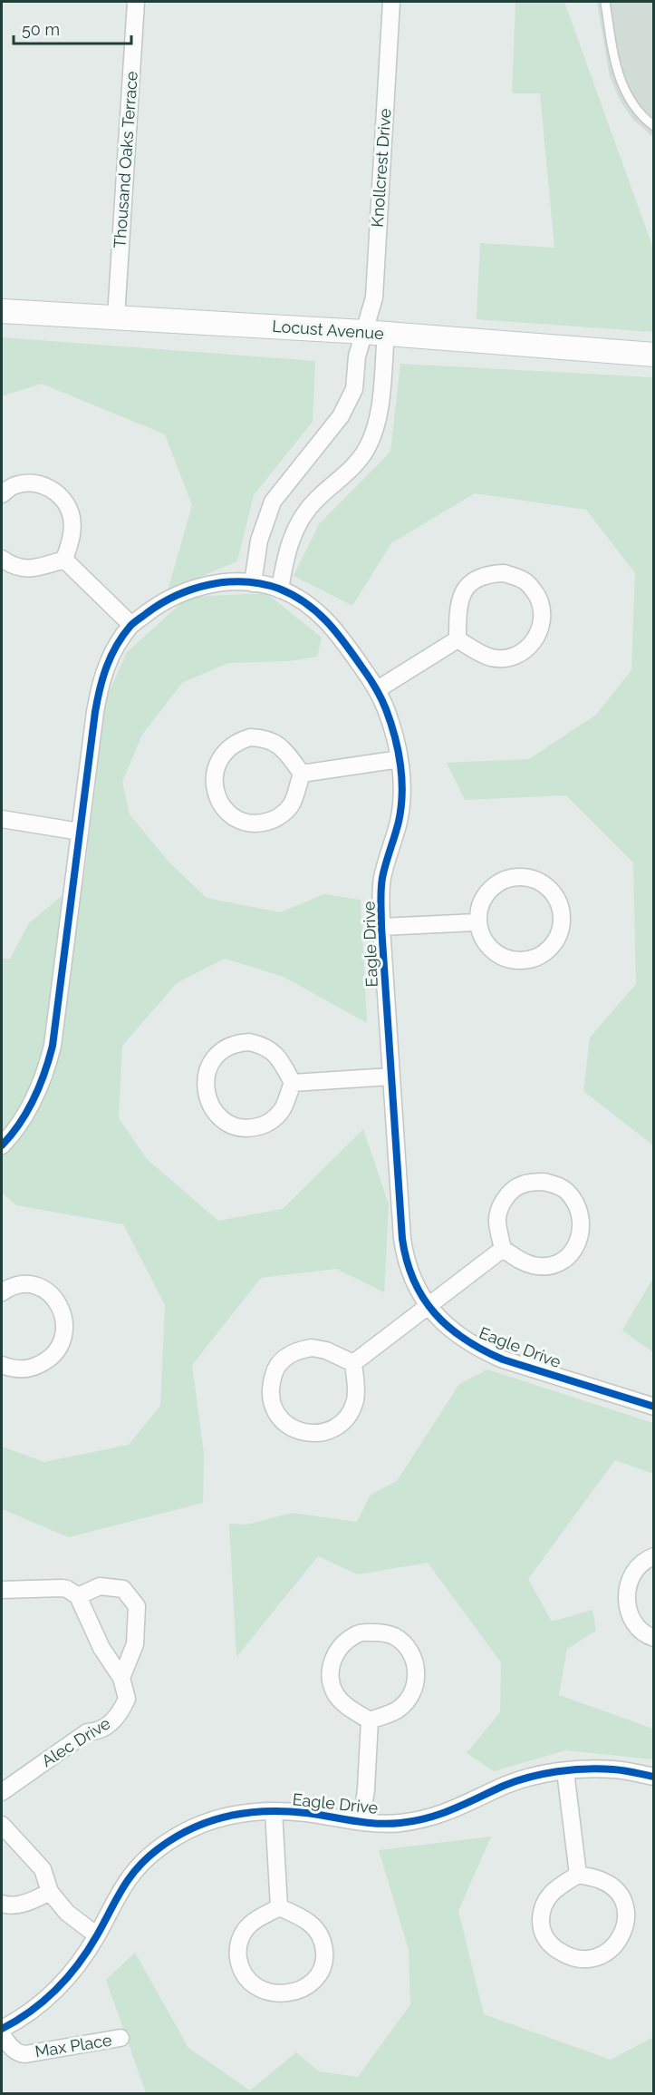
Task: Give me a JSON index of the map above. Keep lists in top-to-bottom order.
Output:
{
  "streets": {
    "street": [
      "Thousand Oaks Terrace",
      "Knollcrest Drive",
      "Locust Avenue",
      "Eagle Drive",
      "Alec Drive",
      "Max Place"
    ]
  },
  "crossings": [
    ["Thousand Oaks Terrace", "Locust Avenue"],
    ["Knollcrest Drive", "Locust Avenue"]
  ],
  "scale_bar": "50 m"
}
